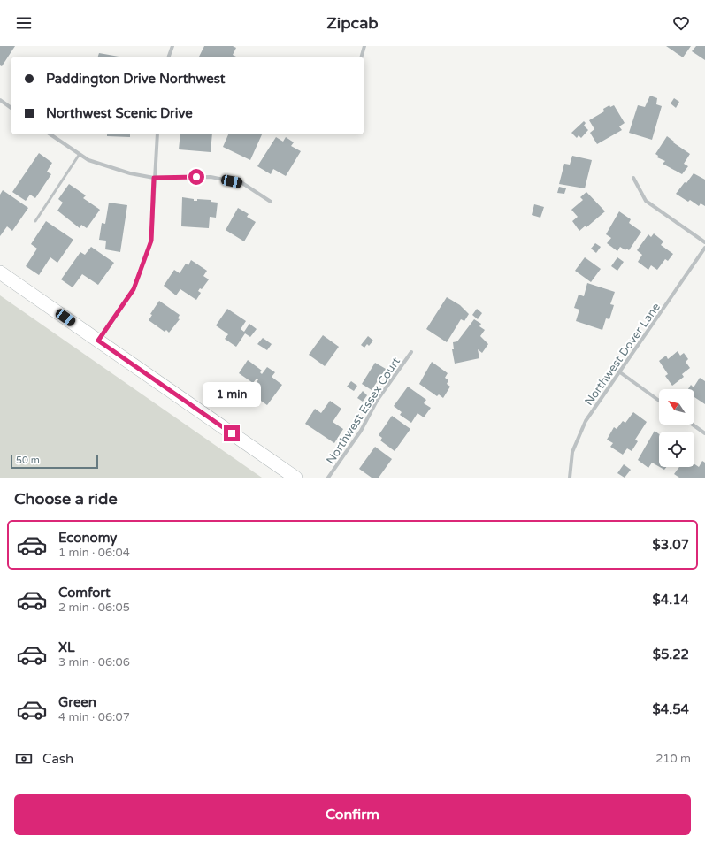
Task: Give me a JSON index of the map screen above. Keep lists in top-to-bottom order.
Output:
{
  "streets": {
    "street": ["Northwest Dover Lane", "Northwest Essex Court"]
  },
  "scale_bar": "50 m",
  "north": "top left",
  "page": {
    "header": "Zipcab",
    "banner": ["Paddington Drive Northwest", "Northwest Scenic Drive"],
    "bubble": "1 min",
    "scale": "50 m",
    "heading": "Choose a ride",
    "list": [
      {
        "name": "Economy",
        "note": "1 min · 06:04",
        "value": "$3.07"
      },
      {
        "name": "Comfort",
        "note": "2 min · 06:05",
        "value": "$4.14"
      },
      {
        "name": "XL",
        "note": "3 min · 06:06",
        "value": "$5.22"
      },
      {
        "name": "Green",
        "note": "4 min · 06:07",
        "value": "$4.54"
      }
    ],
    "pay": ["Cash", "210 m"],
    "buttons": "Confirm"
  }
}
